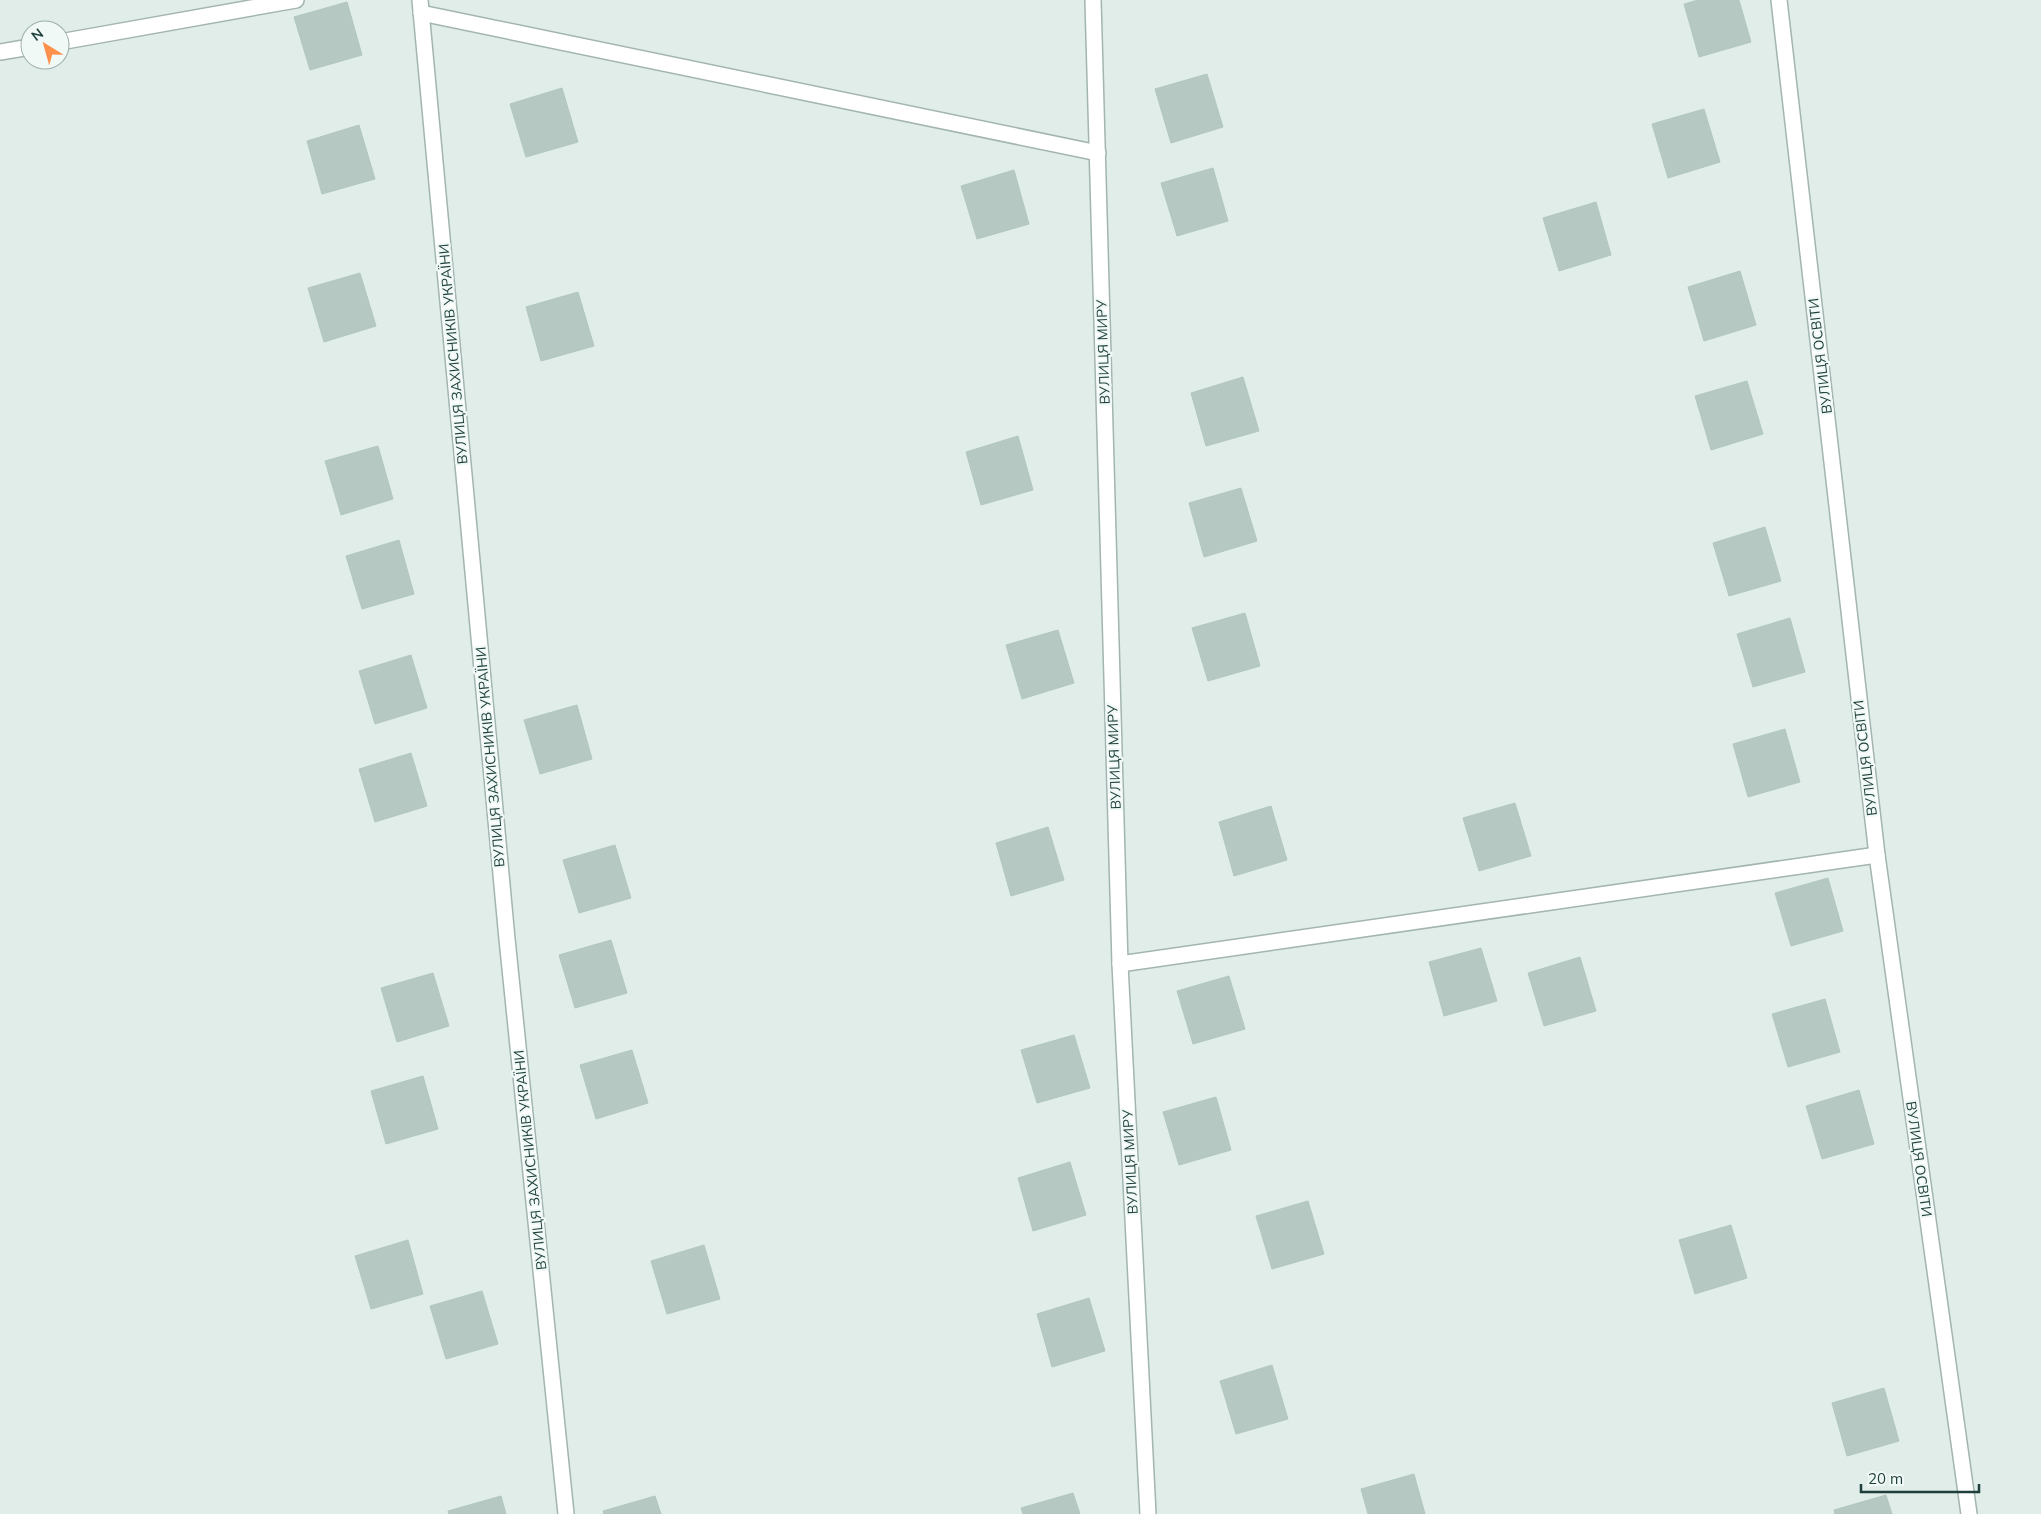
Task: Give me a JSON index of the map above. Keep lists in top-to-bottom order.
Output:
{
  "streets": {
    "street": ["ВУЛИЦЯ МИРУ", "ВУЛИЦЯ ЗАХИСНИКІВ УКРАЇНИ", "ВУЛИЦЯ ОСВІТИ"]
  },
  "scale_bar": "20 m",
  "north": "top left"
}
